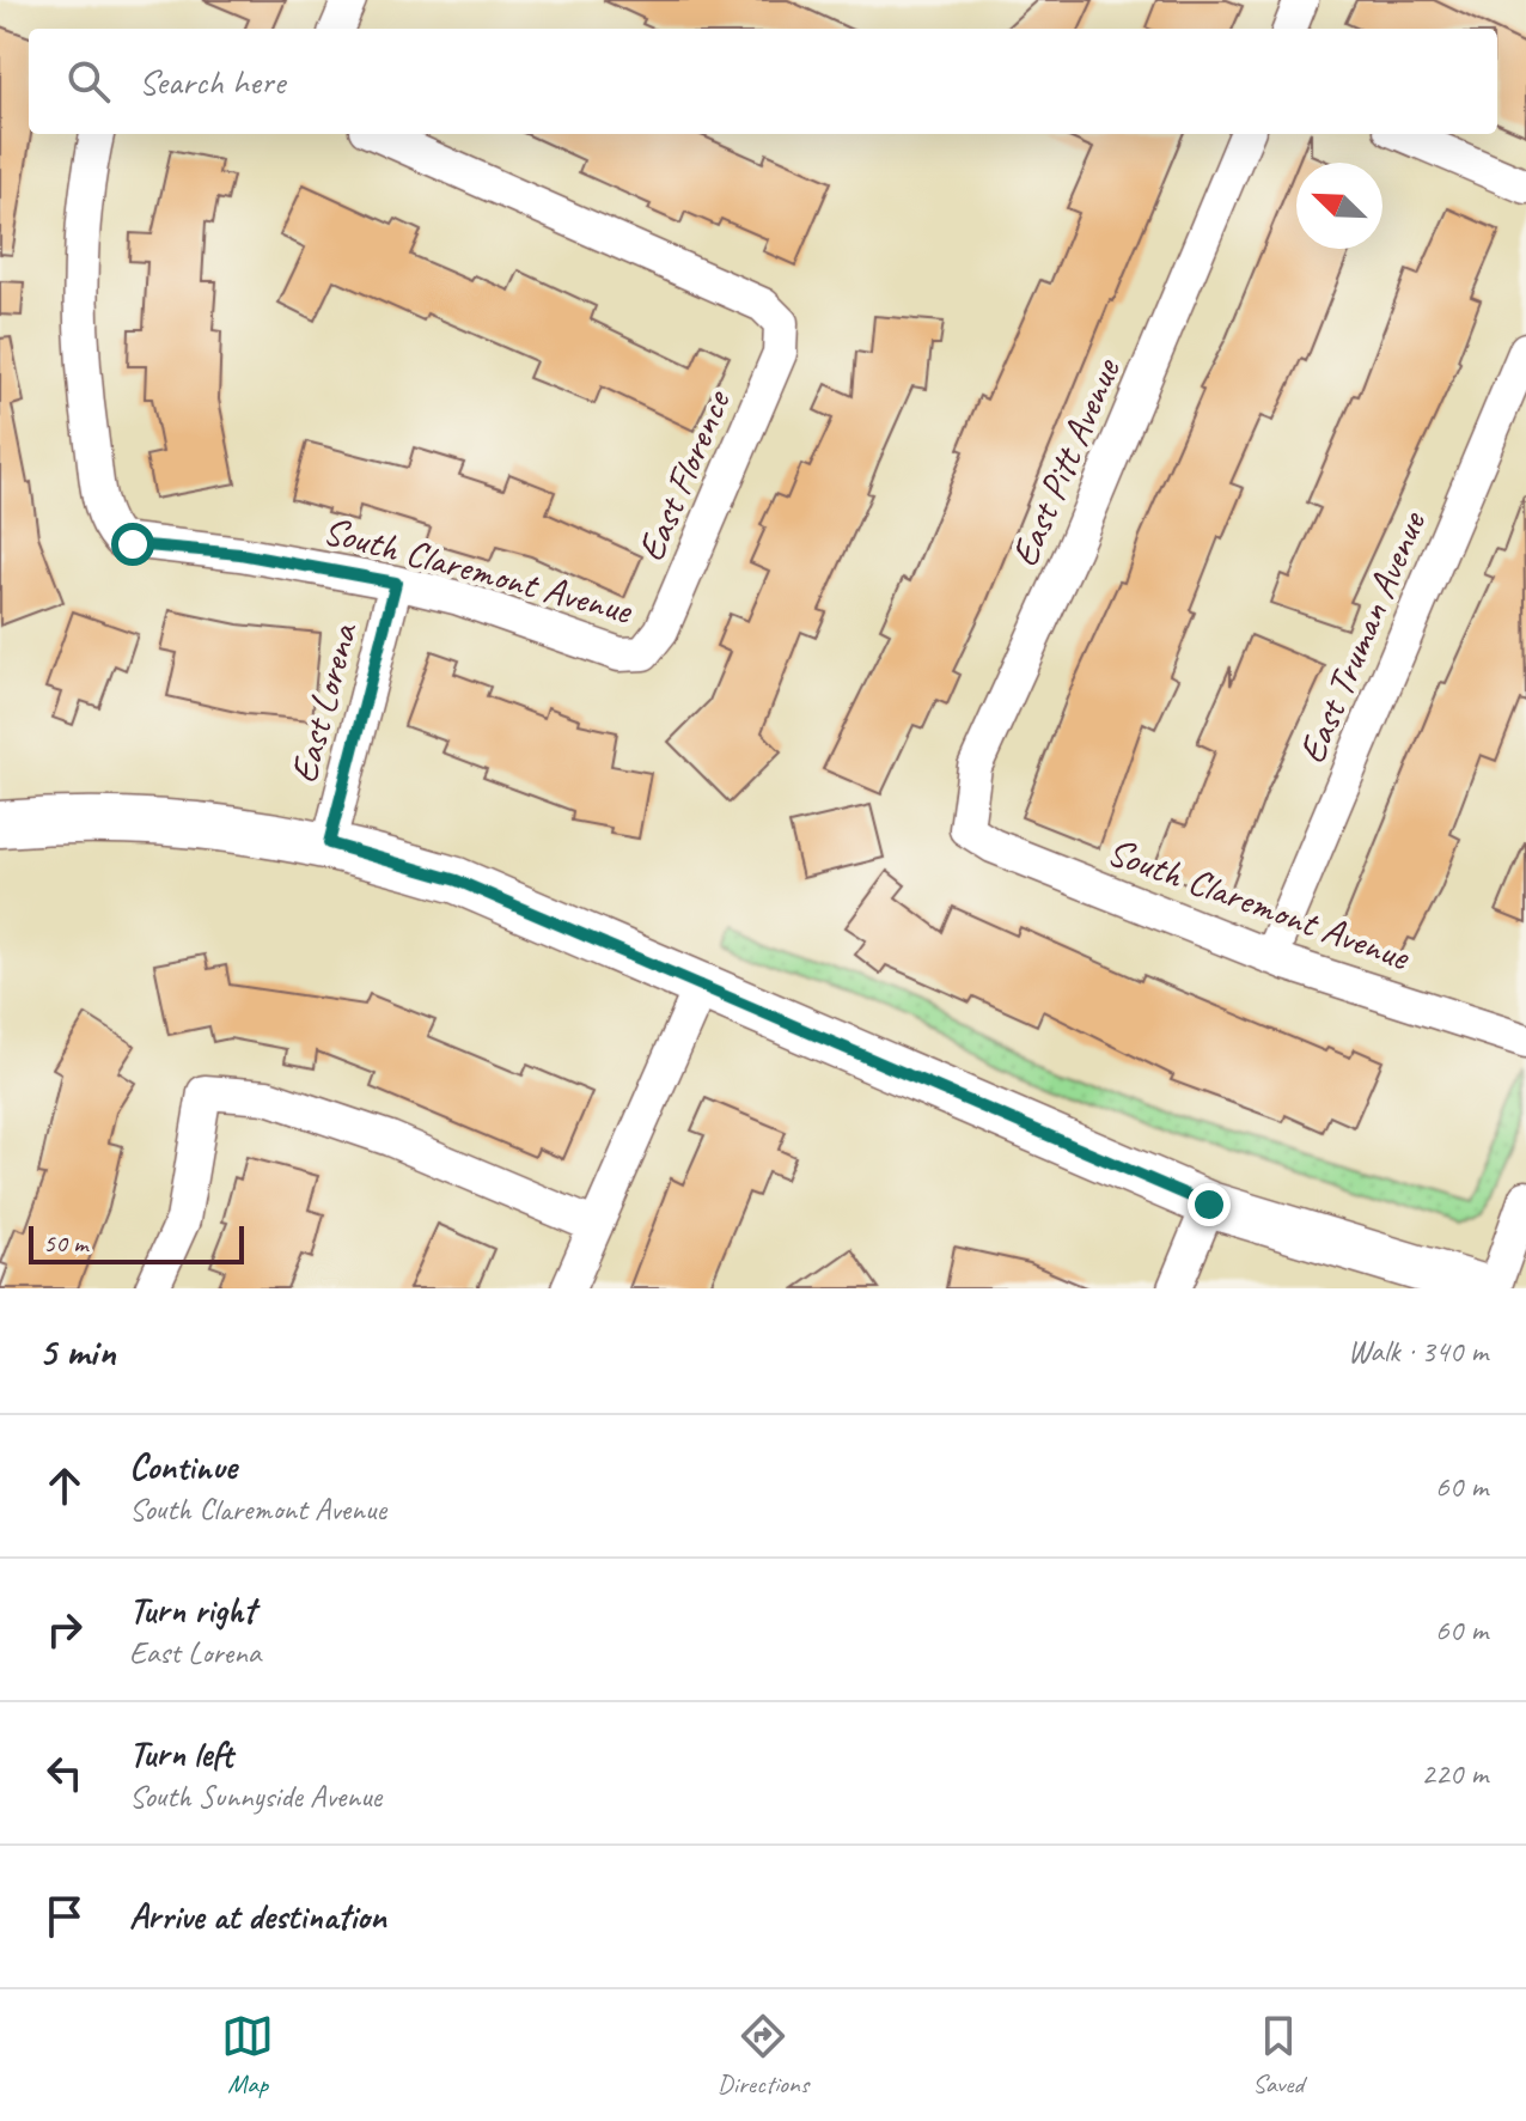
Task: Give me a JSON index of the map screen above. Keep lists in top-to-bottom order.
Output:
{
  "streets": {
    "street": [
      "East Pitt Avenue",
      "East Florence",
      "South Claremont Avenue",
      "East Truman Avenue",
      "East Lorena"
    ]
  },
  "crossings": [
    ["East Pitt Avenue", "South Claremont Avenue"],
    ["East Florence", "South Claremont Avenue"],
    ["South Claremont Avenue", "East Truman Avenue"],
    ["South Claremont Avenue", "East Lorena"]
  ],
  "scale_bar": "50 m",
  "north": "top left",
  "page": {
    "search": "Search here",
    "scale": "50 m",
    "heading": ["5 min", "Walk · 340 m"],
    "list": [
      ["Continue", "South Claremont Avenue", "60 m"],
      ["Turn right", "East Lorena", "60 m"],
      ["Turn left", "South Sunnyside Avenue", "220 m"],
      "Arrive at destination"
    ],
    "nav": ["Map", "Directions", "Saved"]
  }
}
